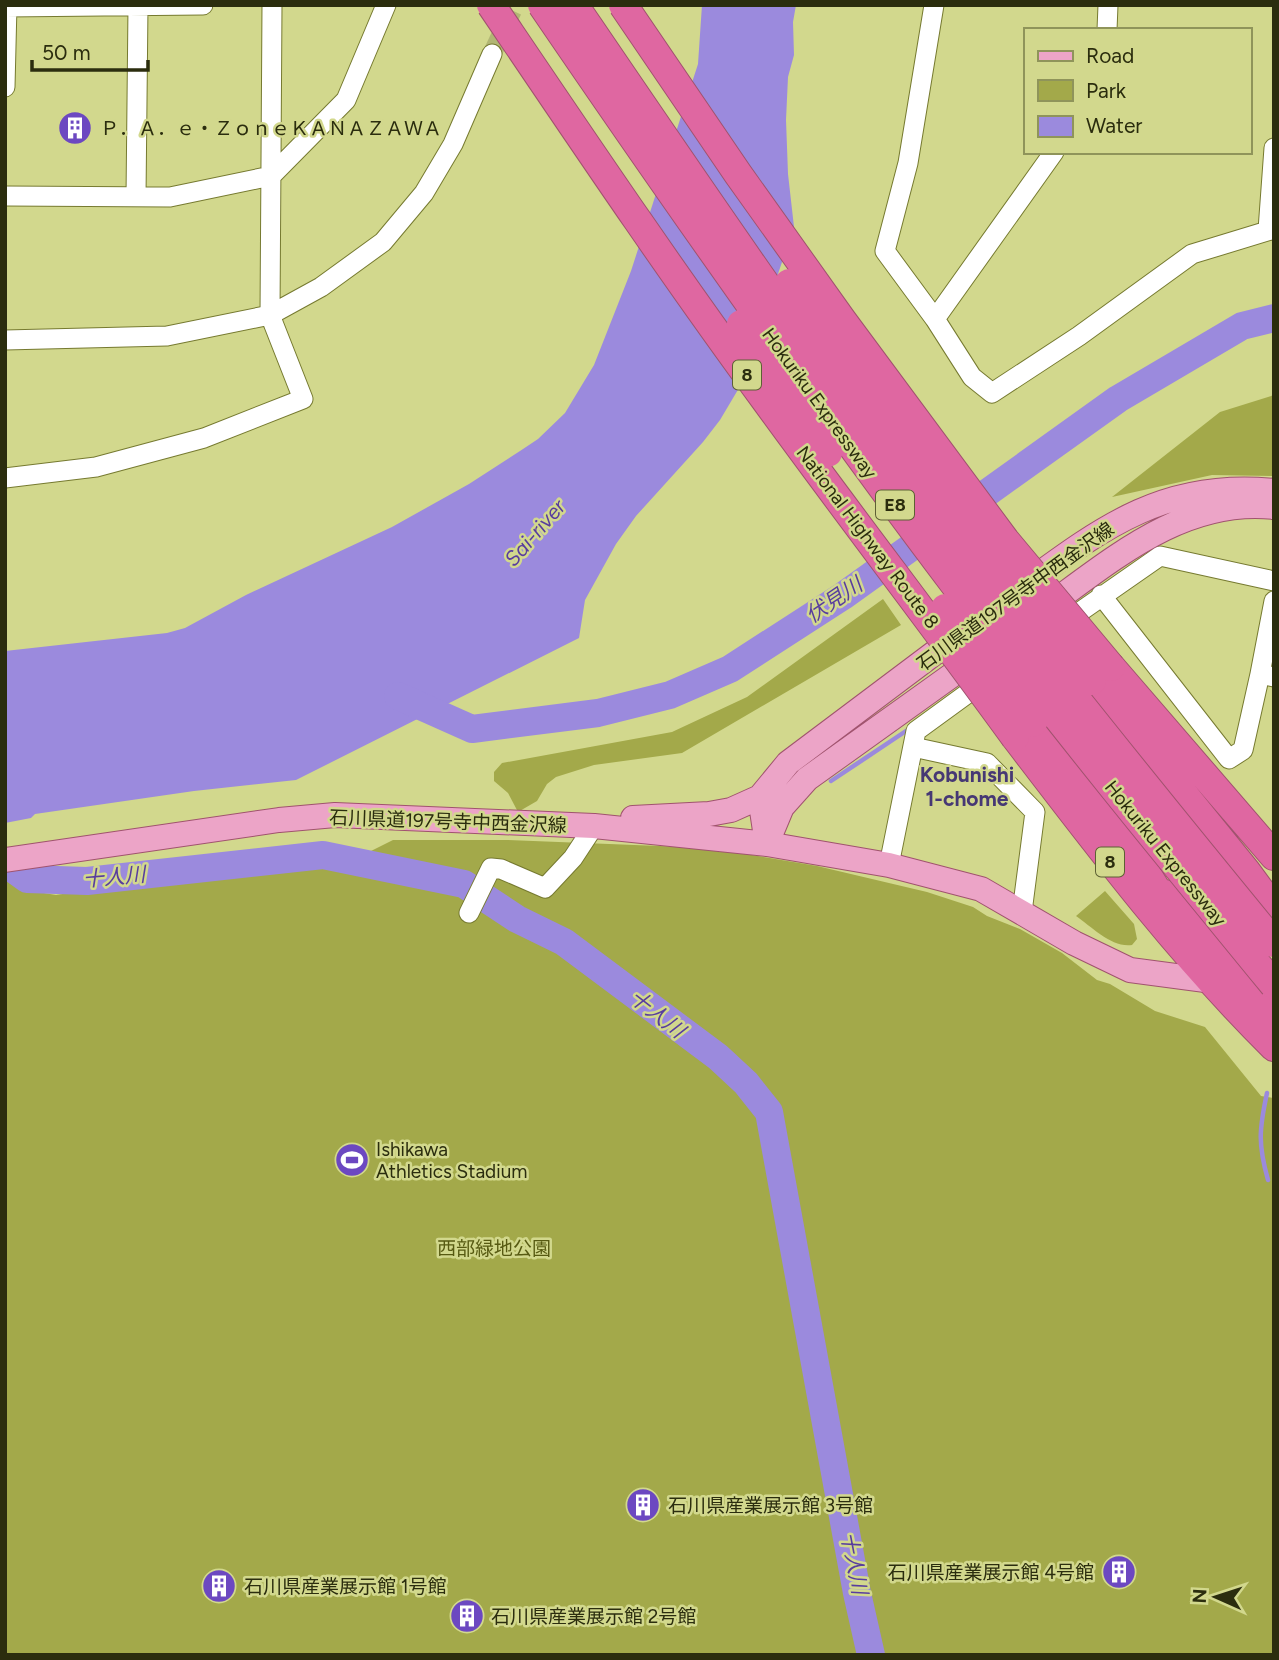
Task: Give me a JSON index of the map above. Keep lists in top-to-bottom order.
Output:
{
  "streets": {
    "highway": [
      "8",
      "Hokuriku Expressway",
      "E8",
      "National Highway Route 8"
    ],
    "main road": ["石川県道197号寺中西金沢線"]
  },
  "crossings": [
    ["National Highway Route 8", "石川県道197号寺中西金沢線"]
  ],
  "districts": ["Kobunishi 1-chome"],
  "water": ["Sai-river", "伏見川", "十人川"],
  "parks": ["西部緑地公園"],
  "places": {
    "building": [
      "Ｐ．Ａ．ｅ・ＺｏｎｅＫＡＮＡＺＡＷＡ",
      "石川県産業展示館 3号館",
      "石川県産業展示館 4号館",
      "石川県産業展示館 1号館",
      "石川県産業展示館 2号館"
    ],
    "sports": ["Ishikawa Athletics Stadium"]
  },
  "legend": ["Road", "Park", "Water"],
  "scale_bar": "50 m",
  "north": "left"
}
